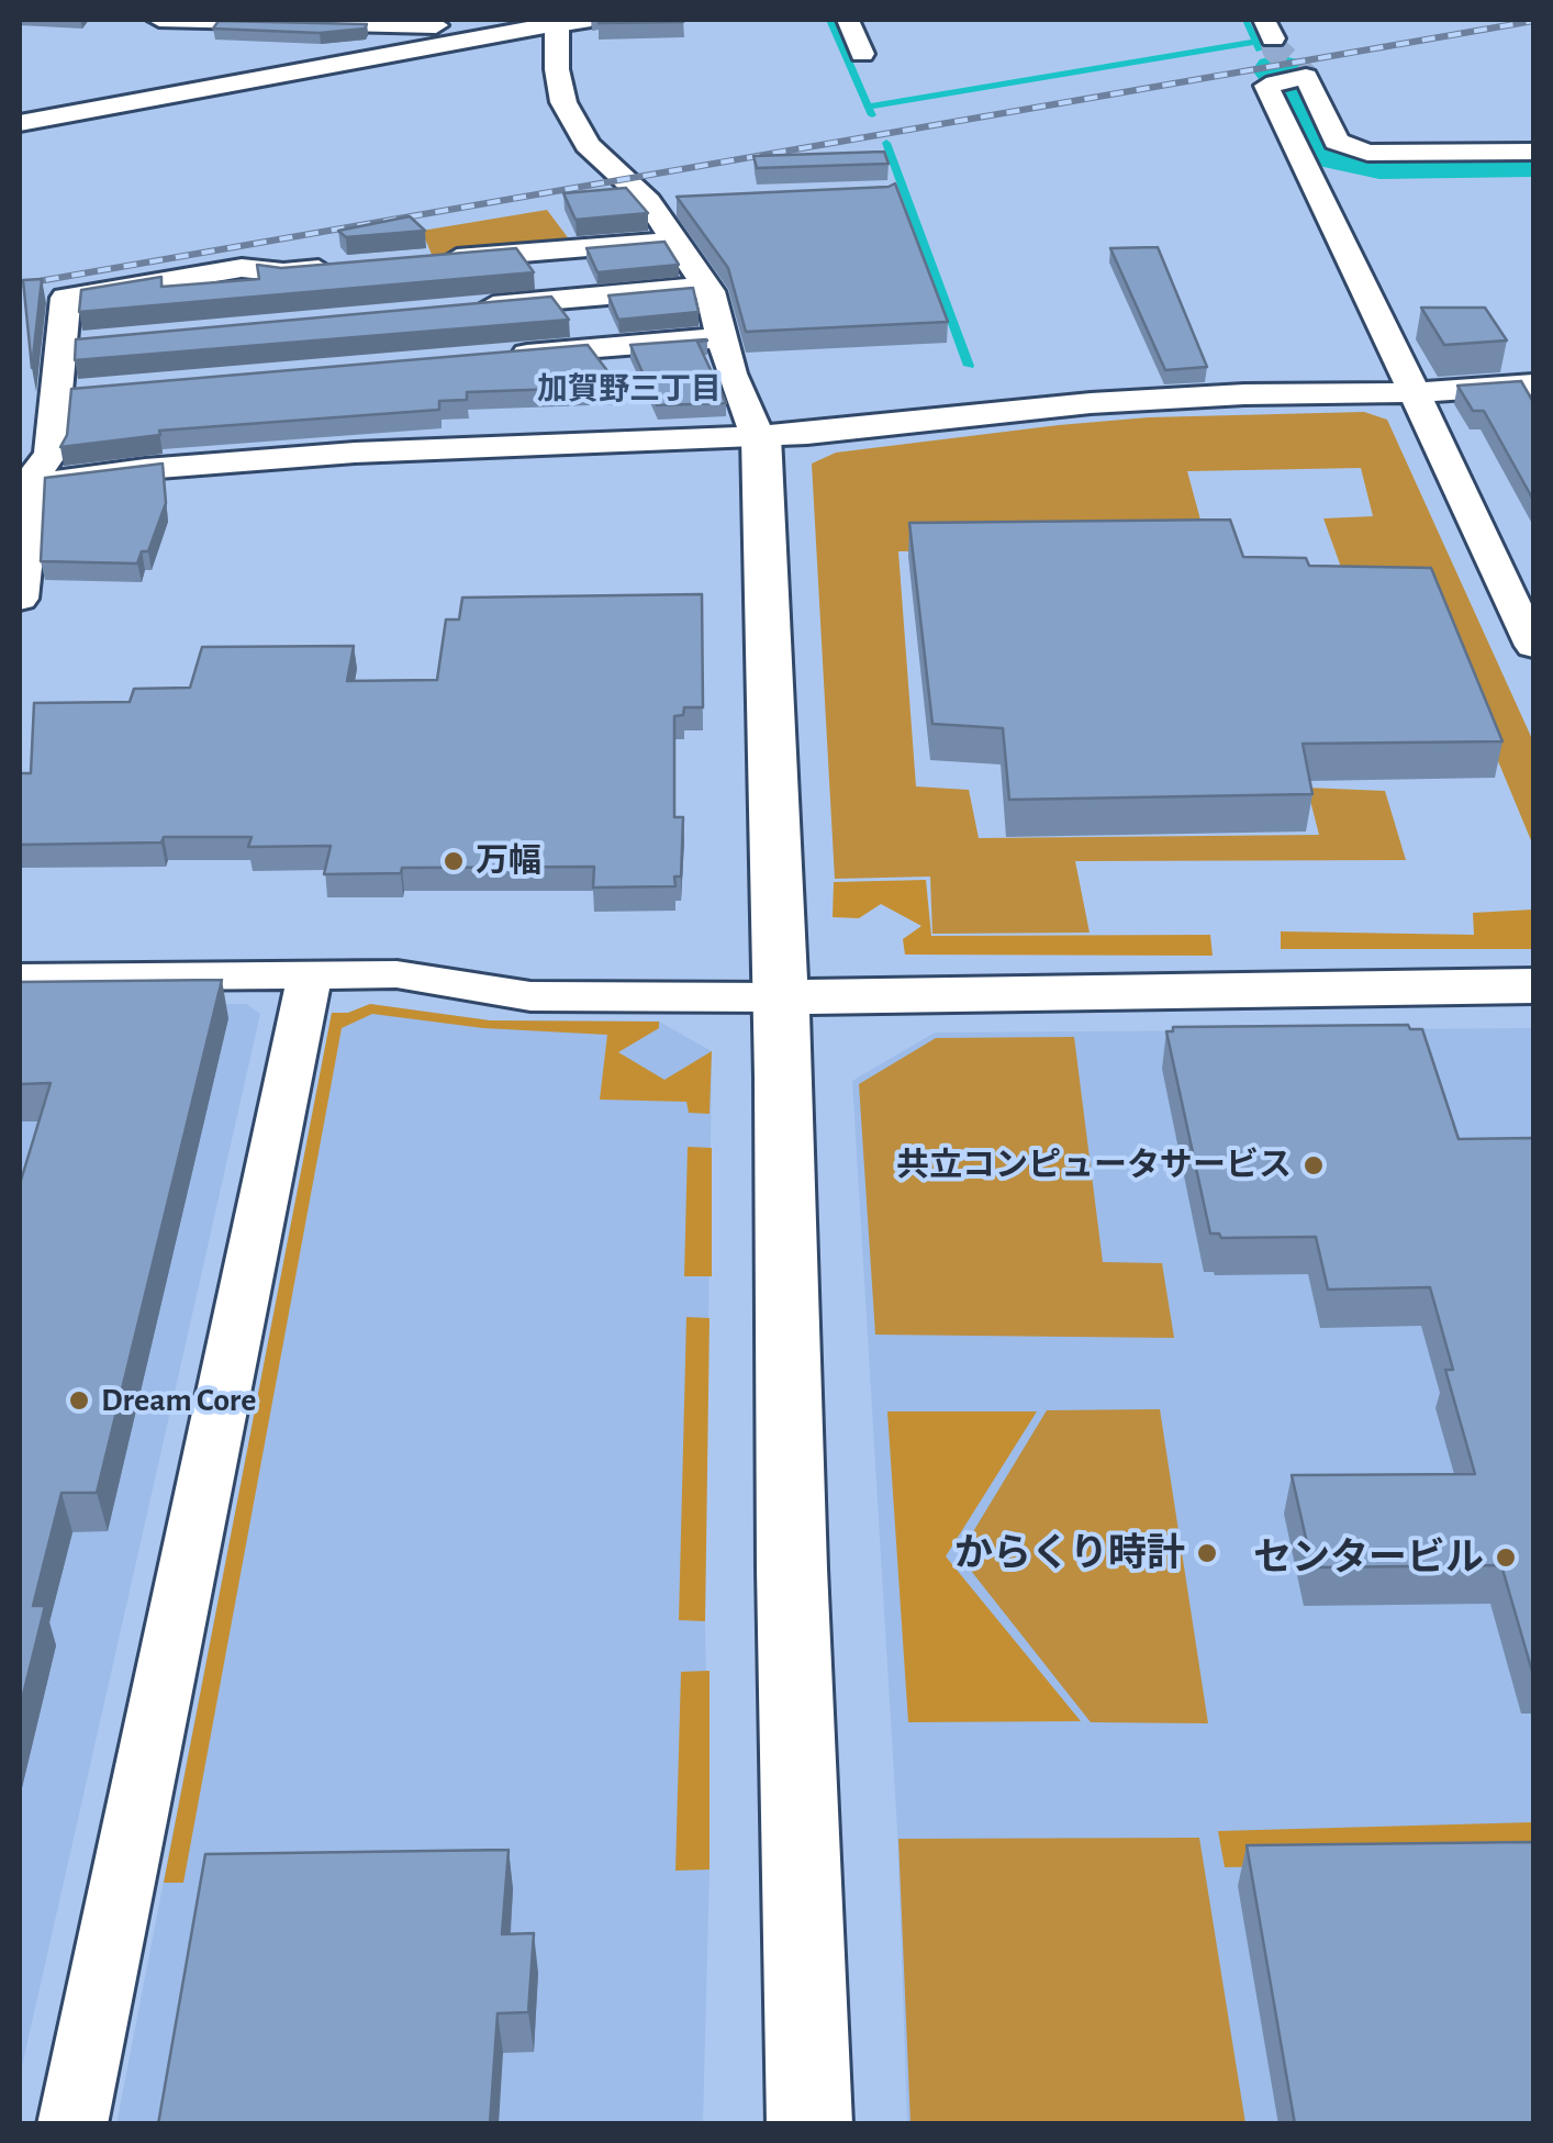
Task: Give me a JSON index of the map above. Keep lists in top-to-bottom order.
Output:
{
  "districts": ["加賀野三丁目"],
  "places": [
    "万幅",
    "共立コンピュータサービス",
    "Dream Core",
    "からくり時計",
    "センタービル"
  ]
}
